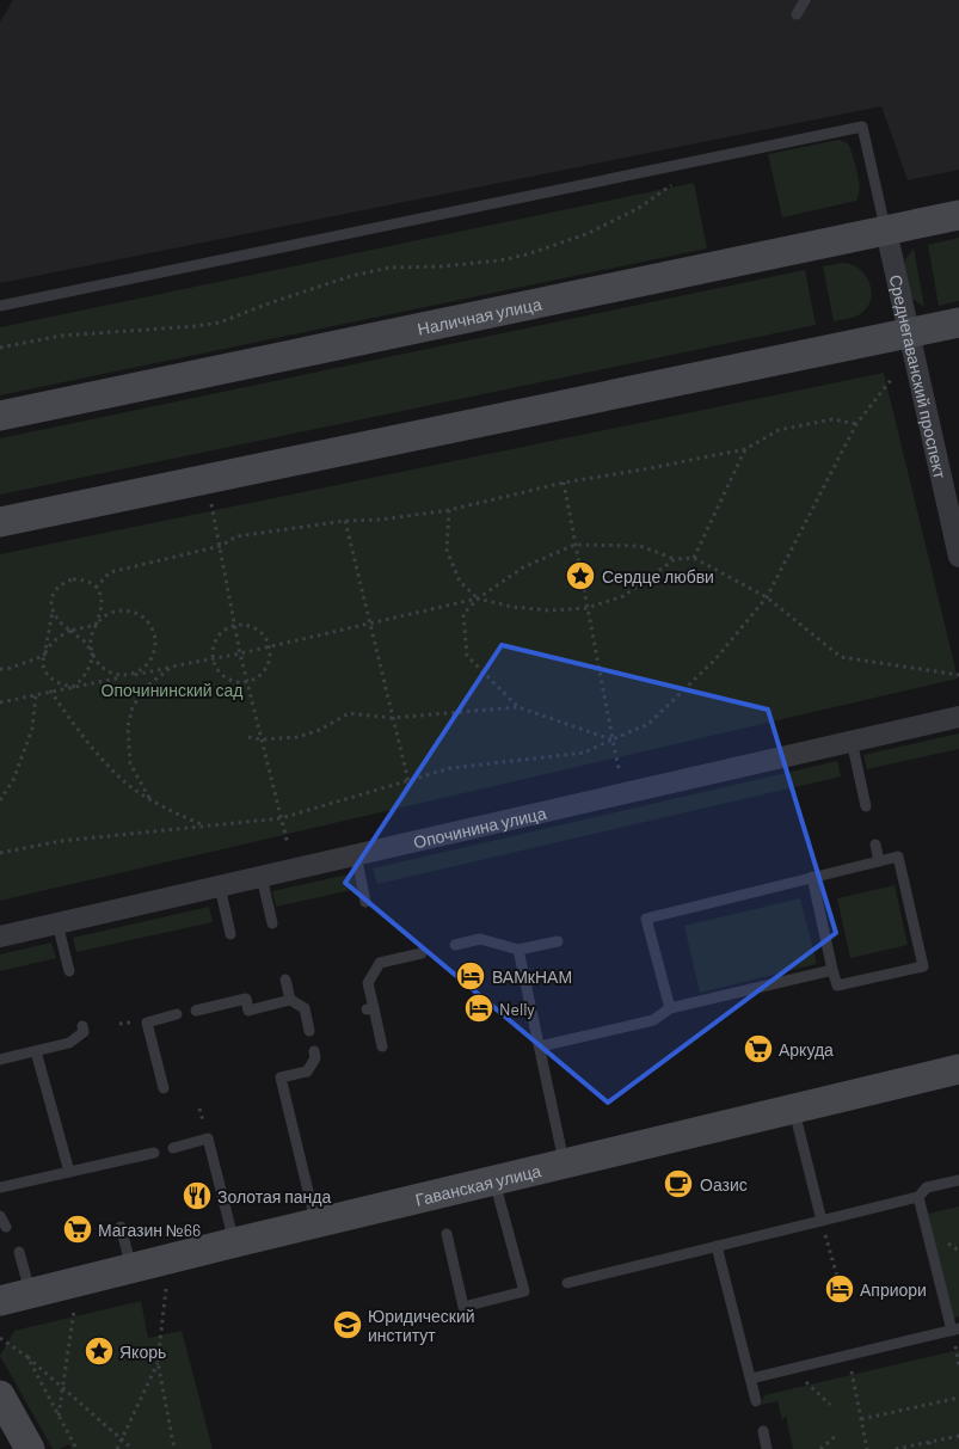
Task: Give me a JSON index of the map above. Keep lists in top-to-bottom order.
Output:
{
  "streets": {
    "main road": ["Наличная улица", "Гаванская улица"],
    "street": ["Среднегаванский проспект", "Опочинина улица"]
  },
  "crossings": [
    ["Наличная улица", "Среднегаванский проспект"]
  ],
  "parks": ["Опочининский сад"],
  "places": {
    "place": ["Сердце любви", "Якорь"],
    "hotel": ["ВАМкНАМ", "Nelly", "Априори"],
    "supermarket": ["Аркуда", "Магазин №66"],
    "cafe": ["Оазис"],
    "restaurant": ["Золотая панда"],
    "school or university": ["Юридический институт"]
  }
}
